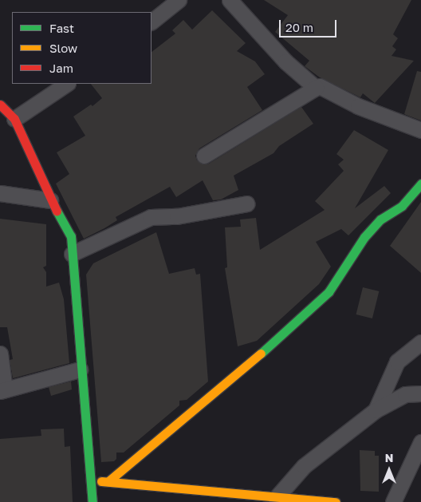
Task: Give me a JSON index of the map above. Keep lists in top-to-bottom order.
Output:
{
  "legend": ["Fast", "Slow", "Jam"],
  "scale_bar": "20 m",
  "north": "top"
}
